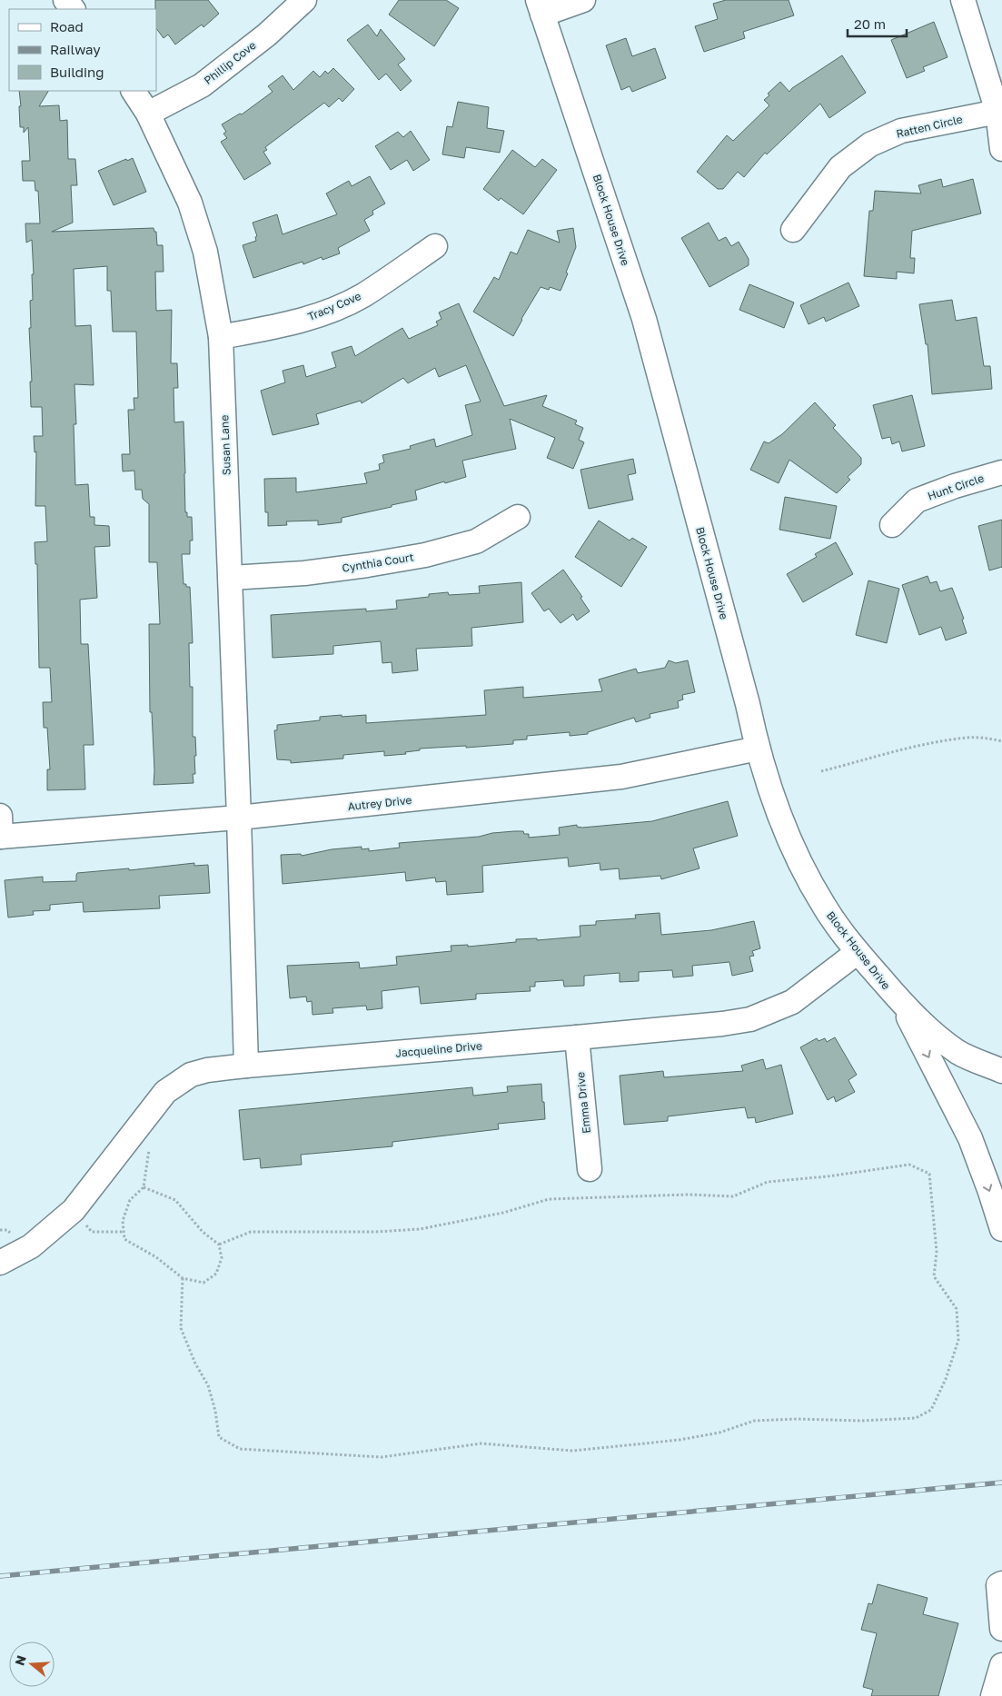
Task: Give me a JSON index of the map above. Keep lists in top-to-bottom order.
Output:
{
  "streets": {
    "street": [
      "Phillip Cove",
      "Ratten Circle",
      "Block House Drive",
      "Tracy Cove",
      "Susan Lane",
      "Hunt Circle",
      "Cynthia Court",
      "Autrey Drive",
      "Jacqueline Drive",
      "Emma Drive"
    ]
  },
  "crossings": [
    ["Phillip Cove", "Susan Lane"],
    ["Block House Drive", "Autrey Drive"],
    ["Block House Drive", "Jacqueline Drive"],
    ["Tracy Cove", "Susan Lane"],
    ["Susan Lane", "Cynthia Court"],
    ["Susan Lane", "Autrey Drive"],
    ["Jacqueline Drive", "Emma Drive"]
  ],
  "legend": ["Road", "Railway", "Building"],
  "scale_bar": "20 m",
  "north": "left"
}
